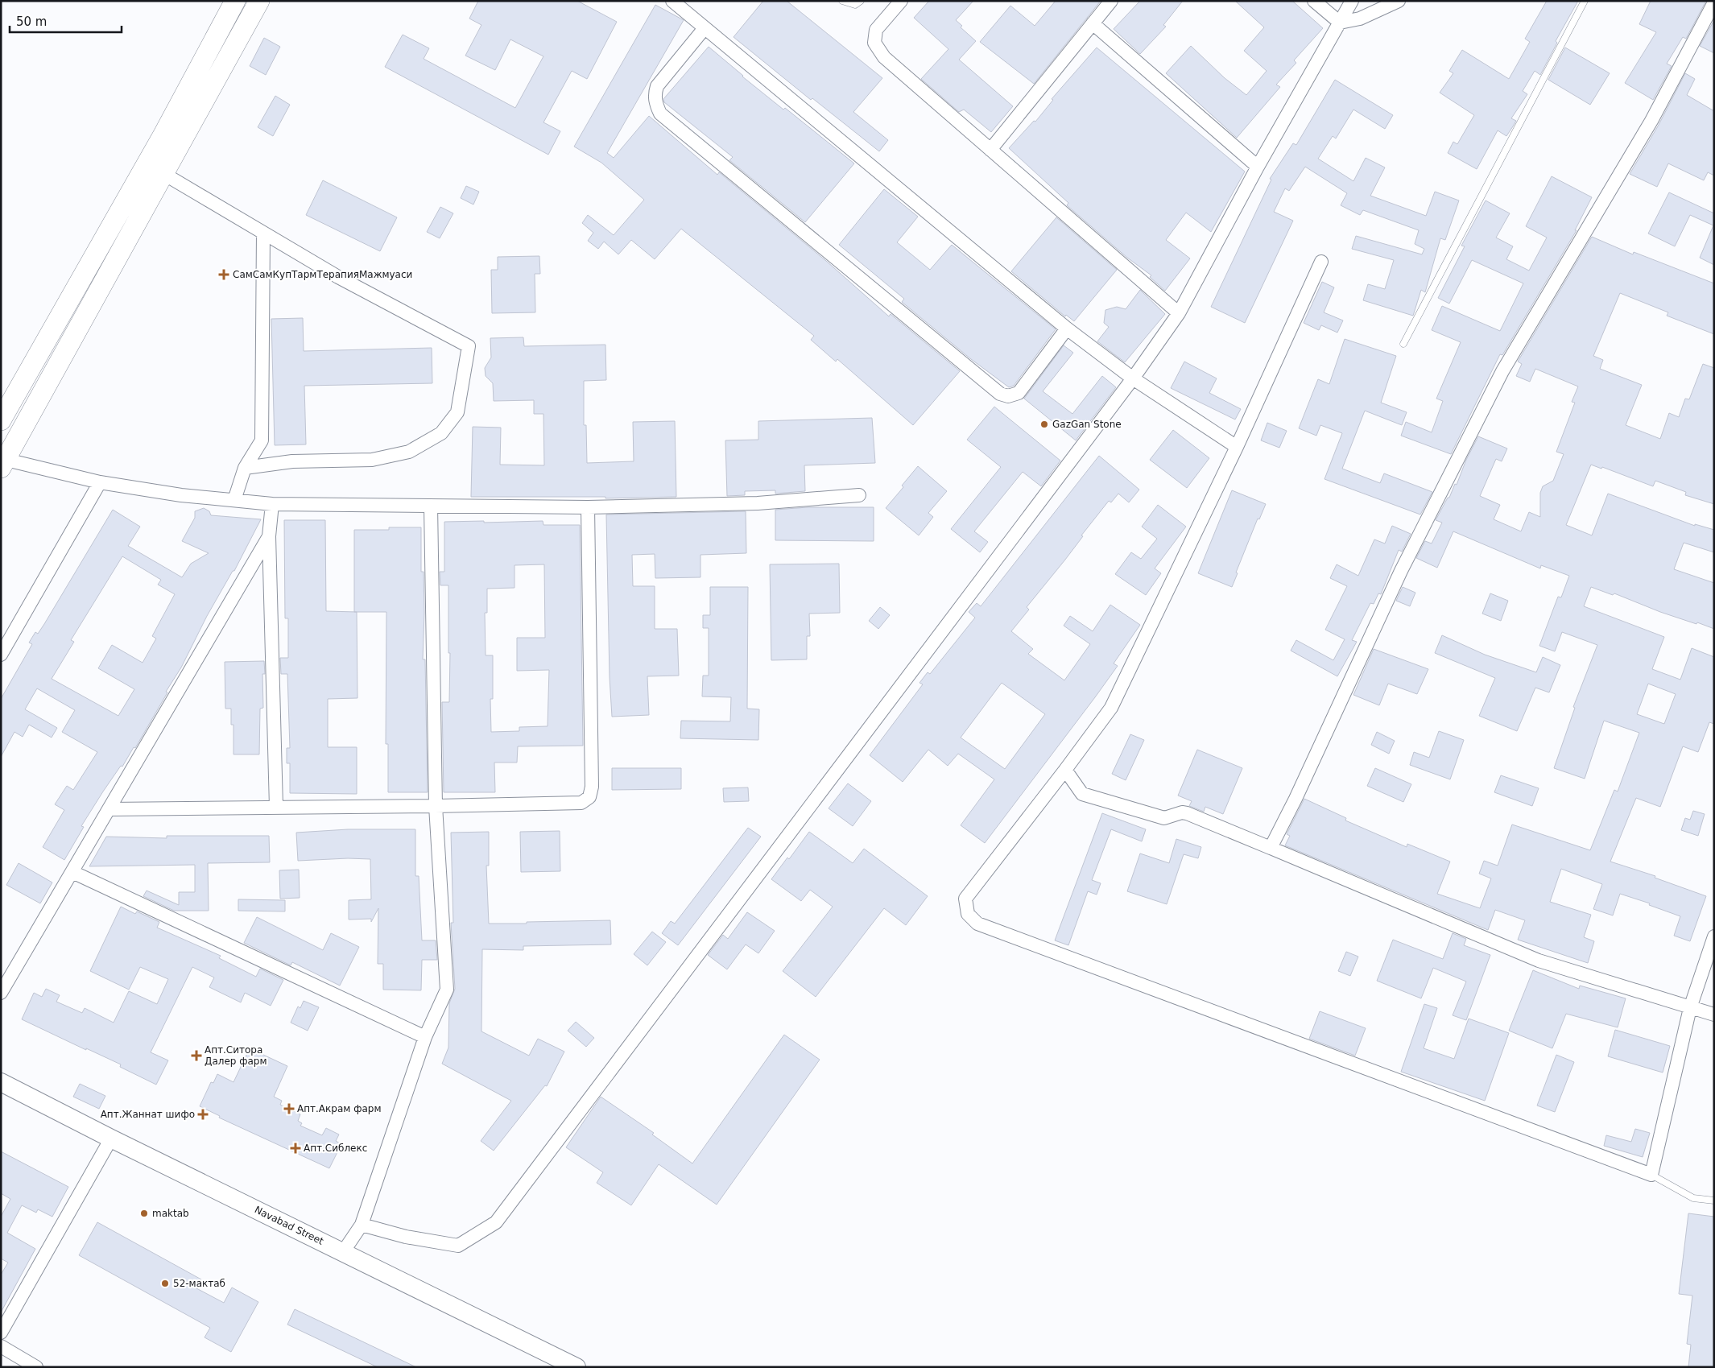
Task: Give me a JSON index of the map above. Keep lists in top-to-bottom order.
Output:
{
  "streets": {
    "street": ["Navabad Street"]
  },
  "places": {
    "health": [
      "СамСамКупТармТерапияМажмуаси",
      "Апт.Ситора Далер фарм",
      "Апт.Акрам фарм",
      "Апт.Жаннат шифо",
      "Апт.Сиблекс"
    ],
    "other": ["GazGan Stone", "maktab", "52-мактаб"]
  },
  "scale_bar": "50 m"
}
